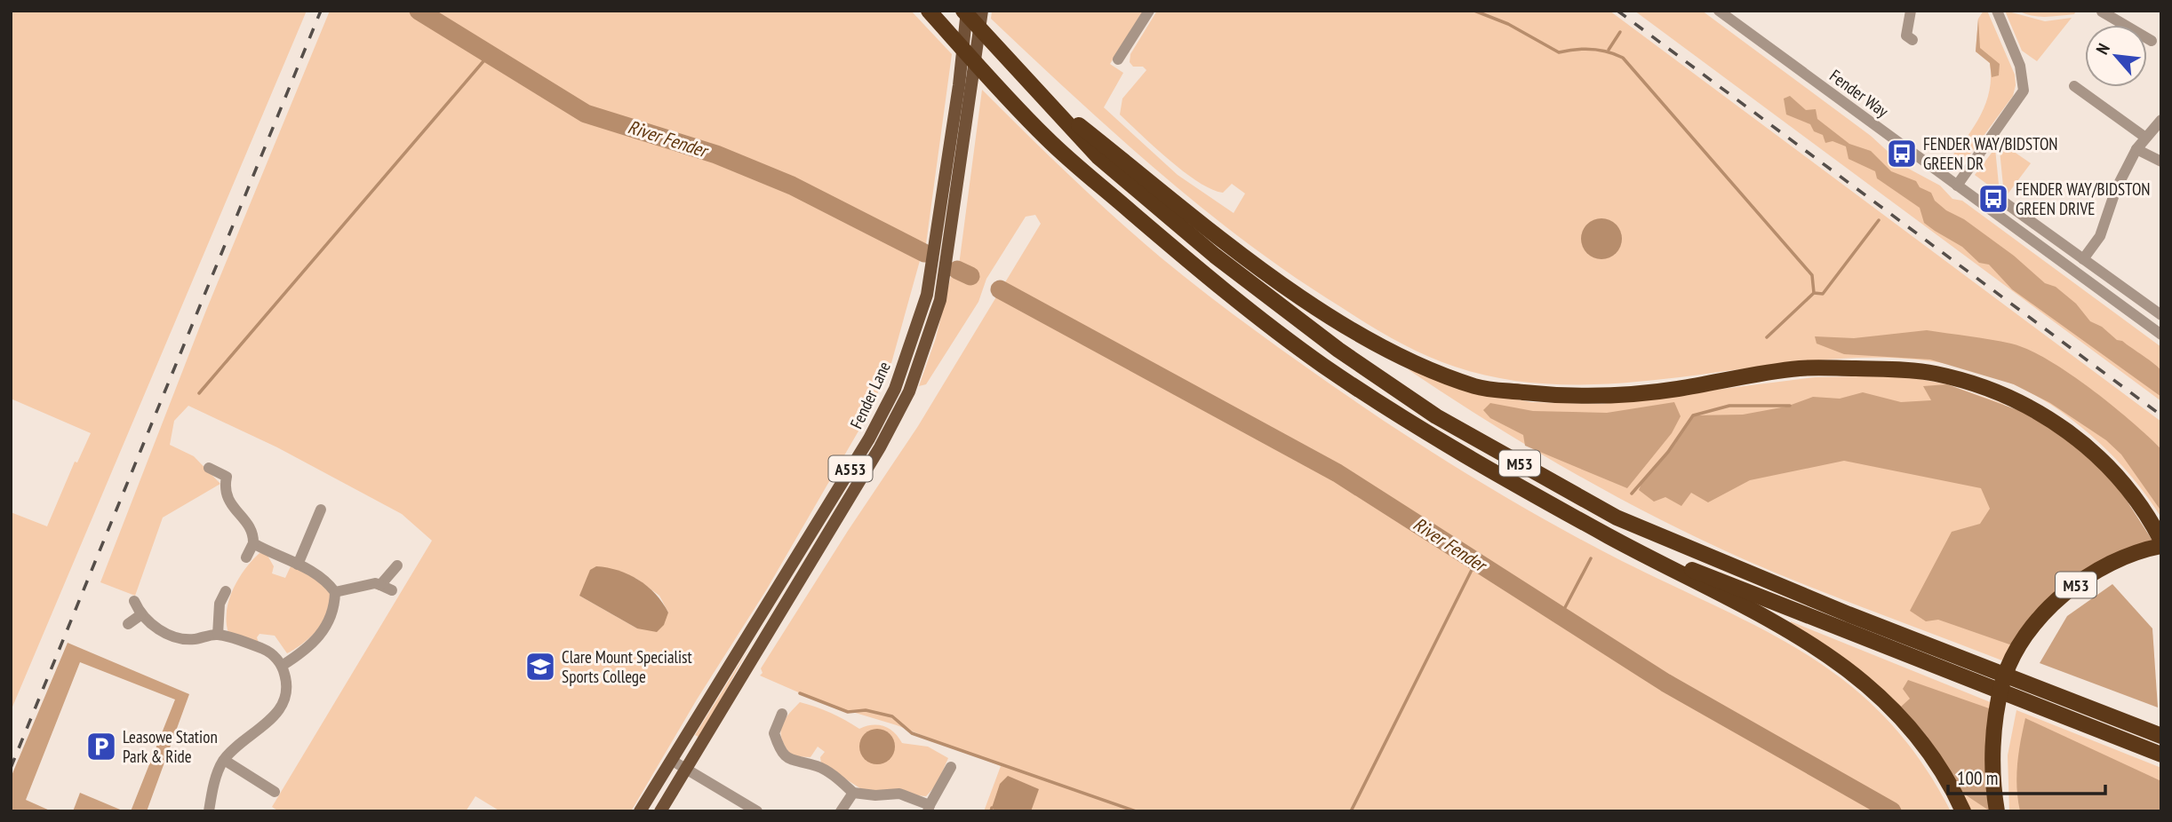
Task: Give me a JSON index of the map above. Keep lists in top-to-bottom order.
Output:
{
  "streets": {
    "highway": ["M53"],
    "main road": ["Fender Lane", "A553"],
    "street": ["Fender Way"]
  },
  "crossings": [
    ["Fender Lane", "M53"]
  ],
  "water": ["River Fender"],
  "places": {
    "bus stop": ["FENDER WAY/BIDSTON GREEN DR", "FENDER WAY/BIDSTON GREEN DRIVE"],
    "school or university": ["Clare Mount Specialist Sports College"],
    "parking": ["Leasowe Station Park & Ride"]
  },
  "scale_bar": "100 m",
  "north": "top left"
}
